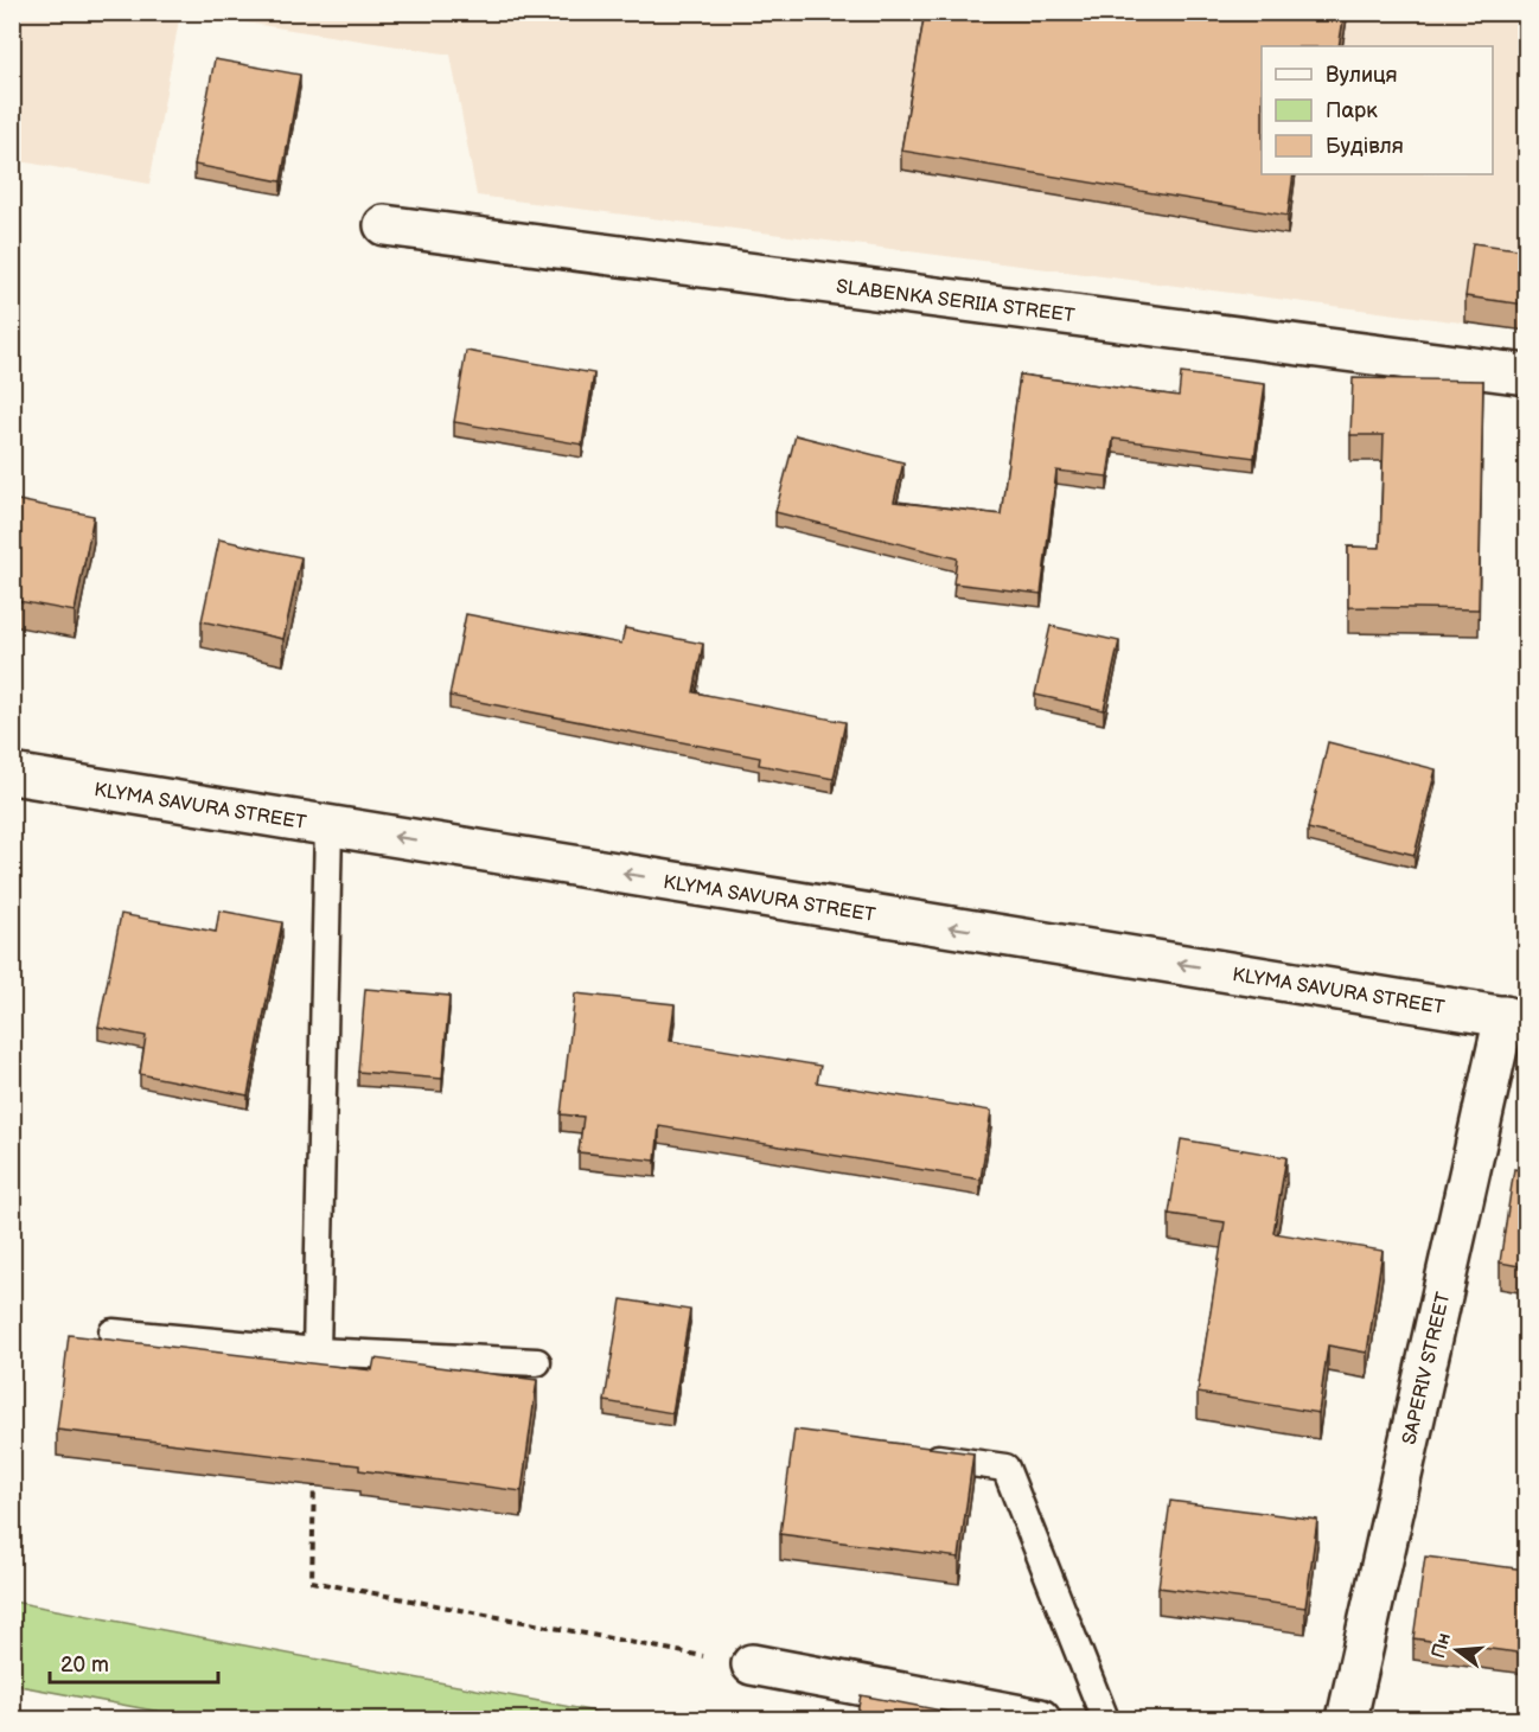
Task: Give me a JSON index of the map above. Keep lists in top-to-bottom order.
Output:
{
  "streets": {
    "street": ["SLABENKA SERIIA STREET", "KLYMA SAVURA STREET", "SAPERIV STREET"]
  },
  "crossings": [
    ["KLYMA SAVURA STREET", "SAPERIV STREET"]
  ],
  "one_way": ["KLYMA SAVURA STREET"],
  "legend": ["Вулиця", "Парк", "Будівля"],
  "scale_bar": "20 m",
  "north": "left"
}
